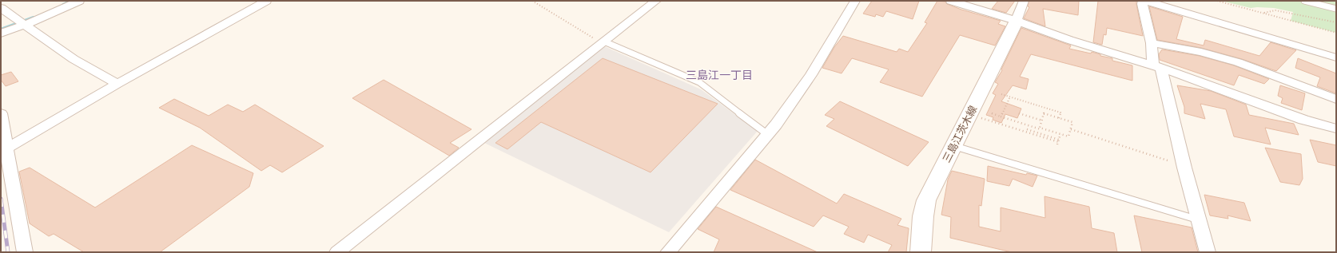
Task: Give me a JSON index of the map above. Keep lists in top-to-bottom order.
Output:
{
  "streets": {
    "main road": ["三島江茨木線"]
  },
  "districts": ["三島江一丁目"]
}
